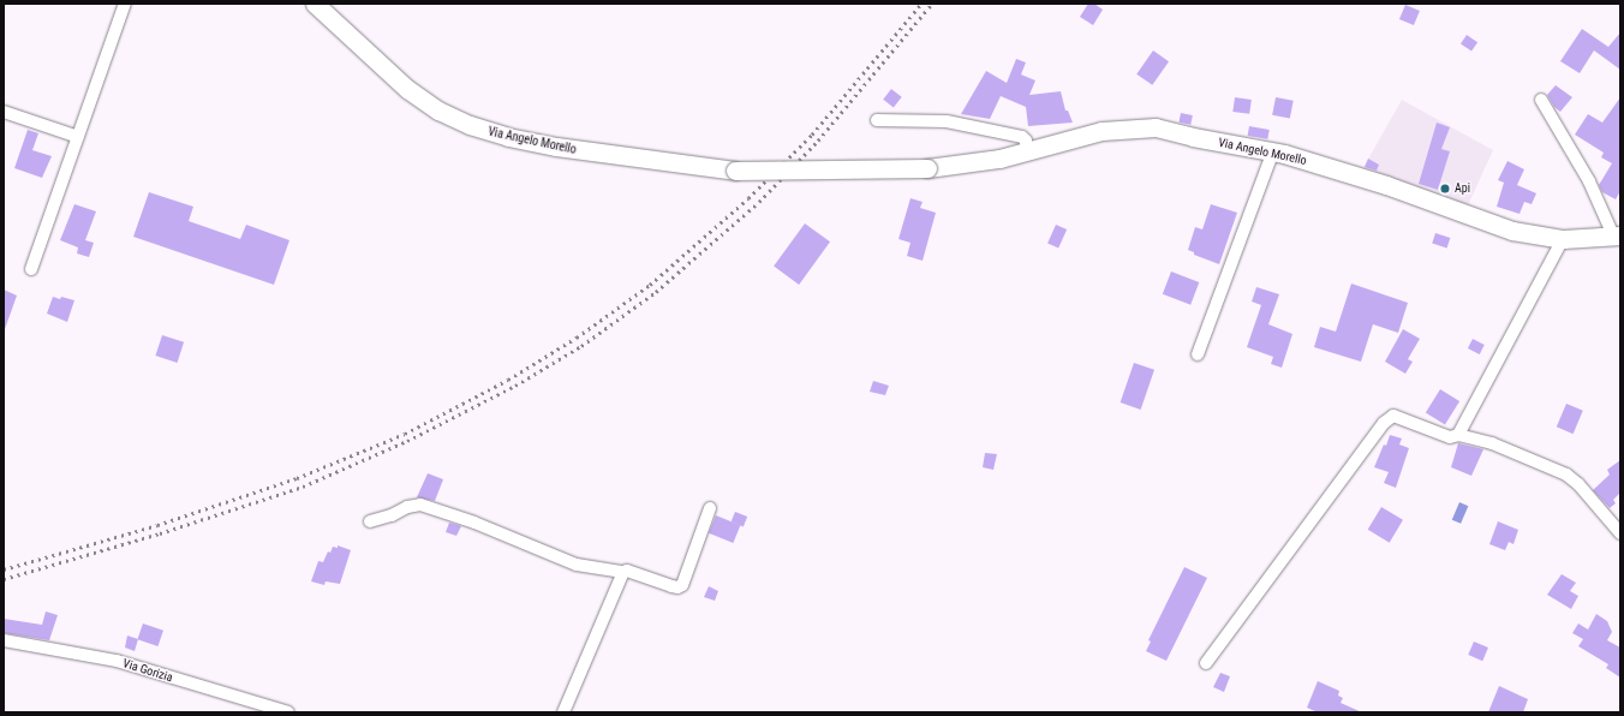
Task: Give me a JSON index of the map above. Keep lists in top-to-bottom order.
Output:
{
  "streets": {
    "street": ["Via Angelo Morello", "Via Gorizia"]
  },
  "places": ["Api"]
}
